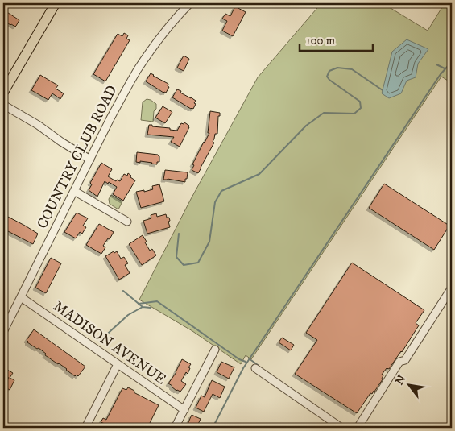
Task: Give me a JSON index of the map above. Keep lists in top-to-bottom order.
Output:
{
  "streets": {
    "street": ["COUNTRY CLUB ROAD", "MADISON AVENUE"]
  },
  "crossings": [
    ["COUNTRY CLUB ROAD", "MADISON AVENUE"]
  ],
  "scale_bar": "100 m",
  "north": "top left"
}
